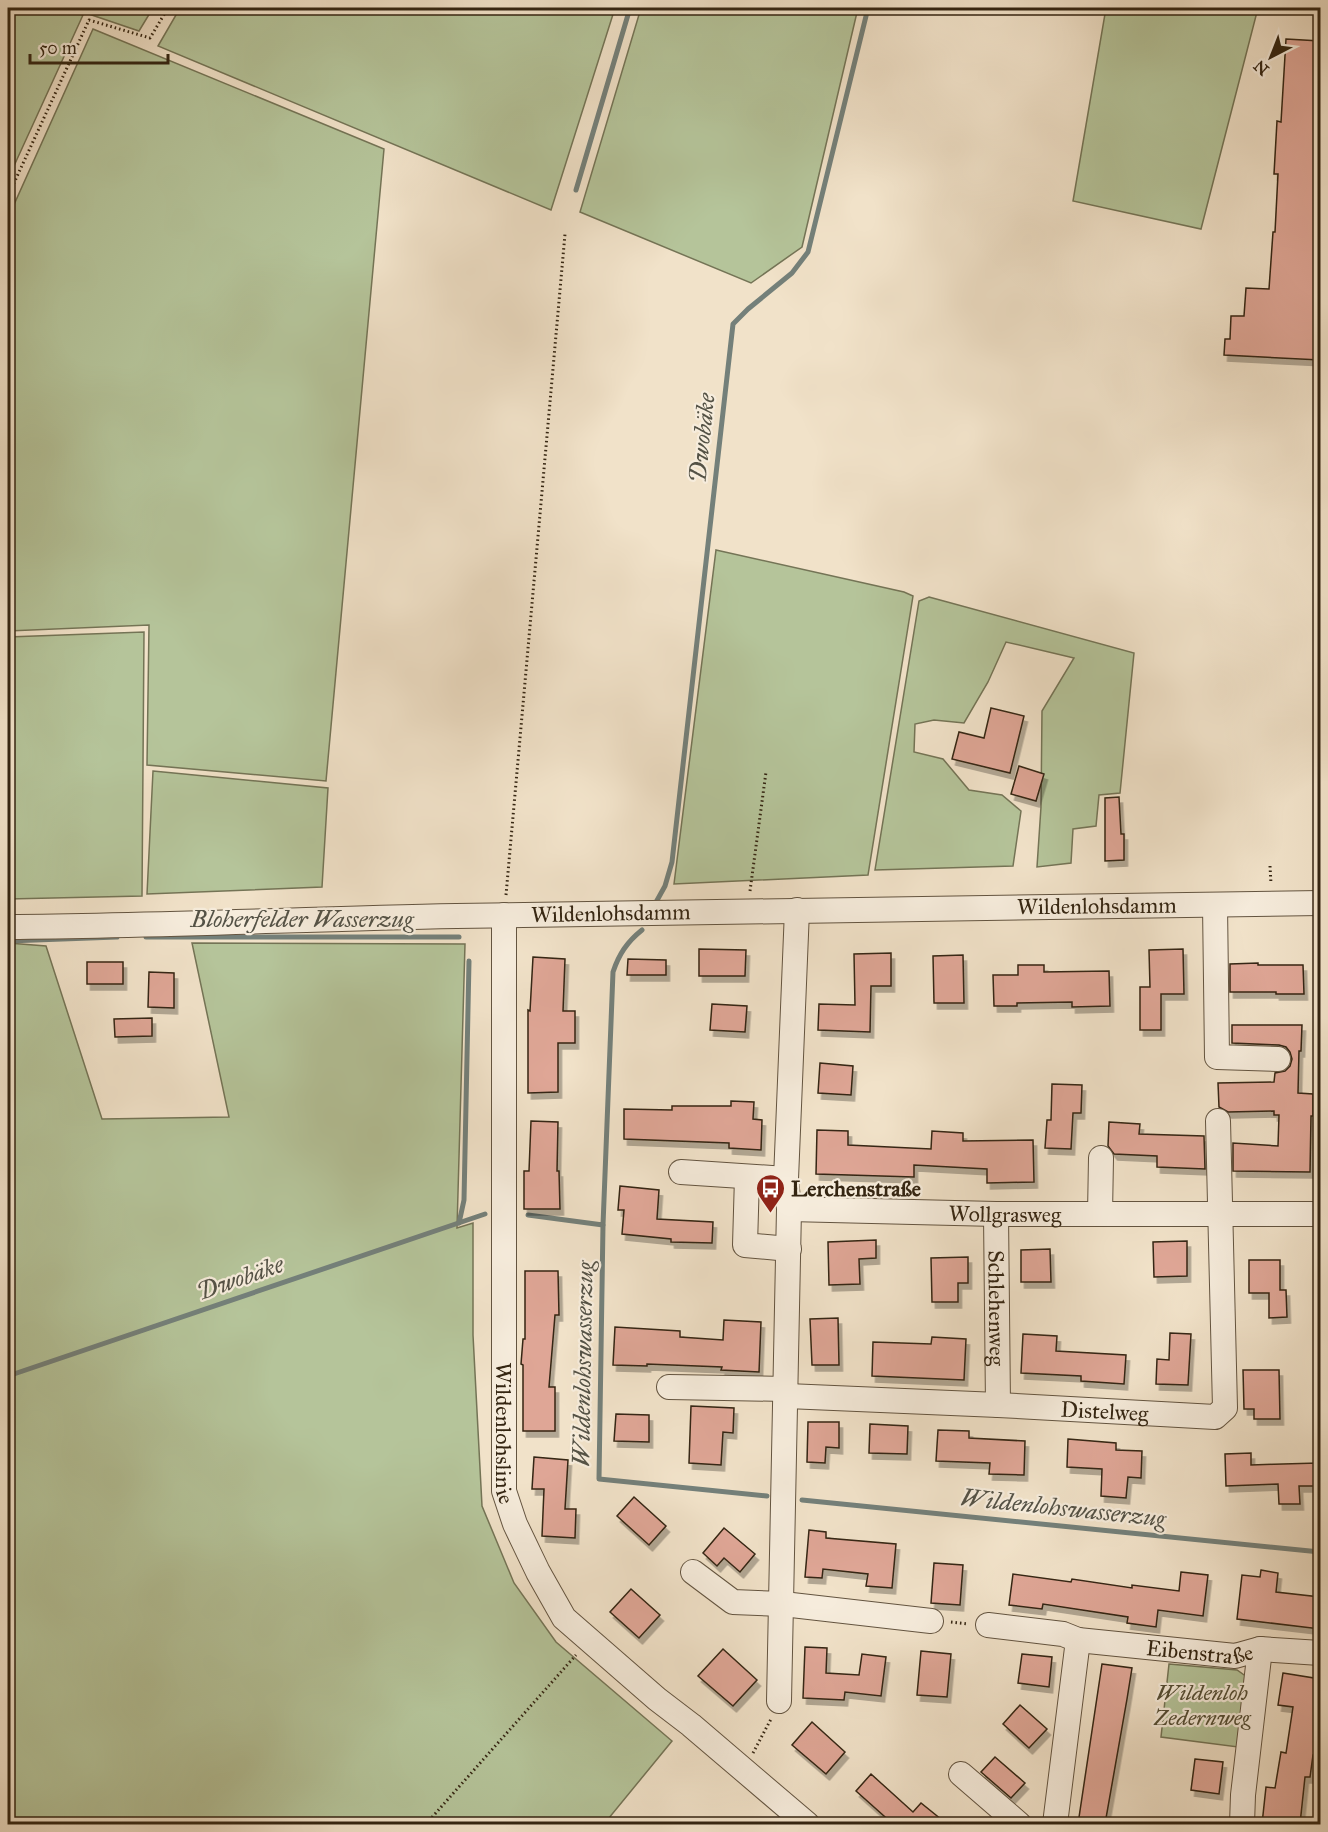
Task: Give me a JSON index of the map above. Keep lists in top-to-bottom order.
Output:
{
  "streets": {
    "street": [
      "Wildenlohsdamm",
      "Wollgrasweg",
      "Schlehenweg",
      "Distelweg",
      "Wildenlohslinie",
      "Eibenstraße"
    ]
  },
  "crossings": [
    ["Wildenlohsdamm", "Wildenlohslinie"],
    ["Wollgrasweg", "Schlehenweg"],
    ["Wollgrasweg", "Distelweg"],
    ["Schlehenweg", "Distelweg"]
  ],
  "water": ["Dwobäke", "Bloherfelder Wasserzug", "Wildenlohswasserzug"],
  "parks": ["Wildenloh Zedernweg"],
  "places": {
    "bus stop": ["Lerchenstraße"]
  },
  "scale_bar": "50 m",
  "north": "bottom left"
}
